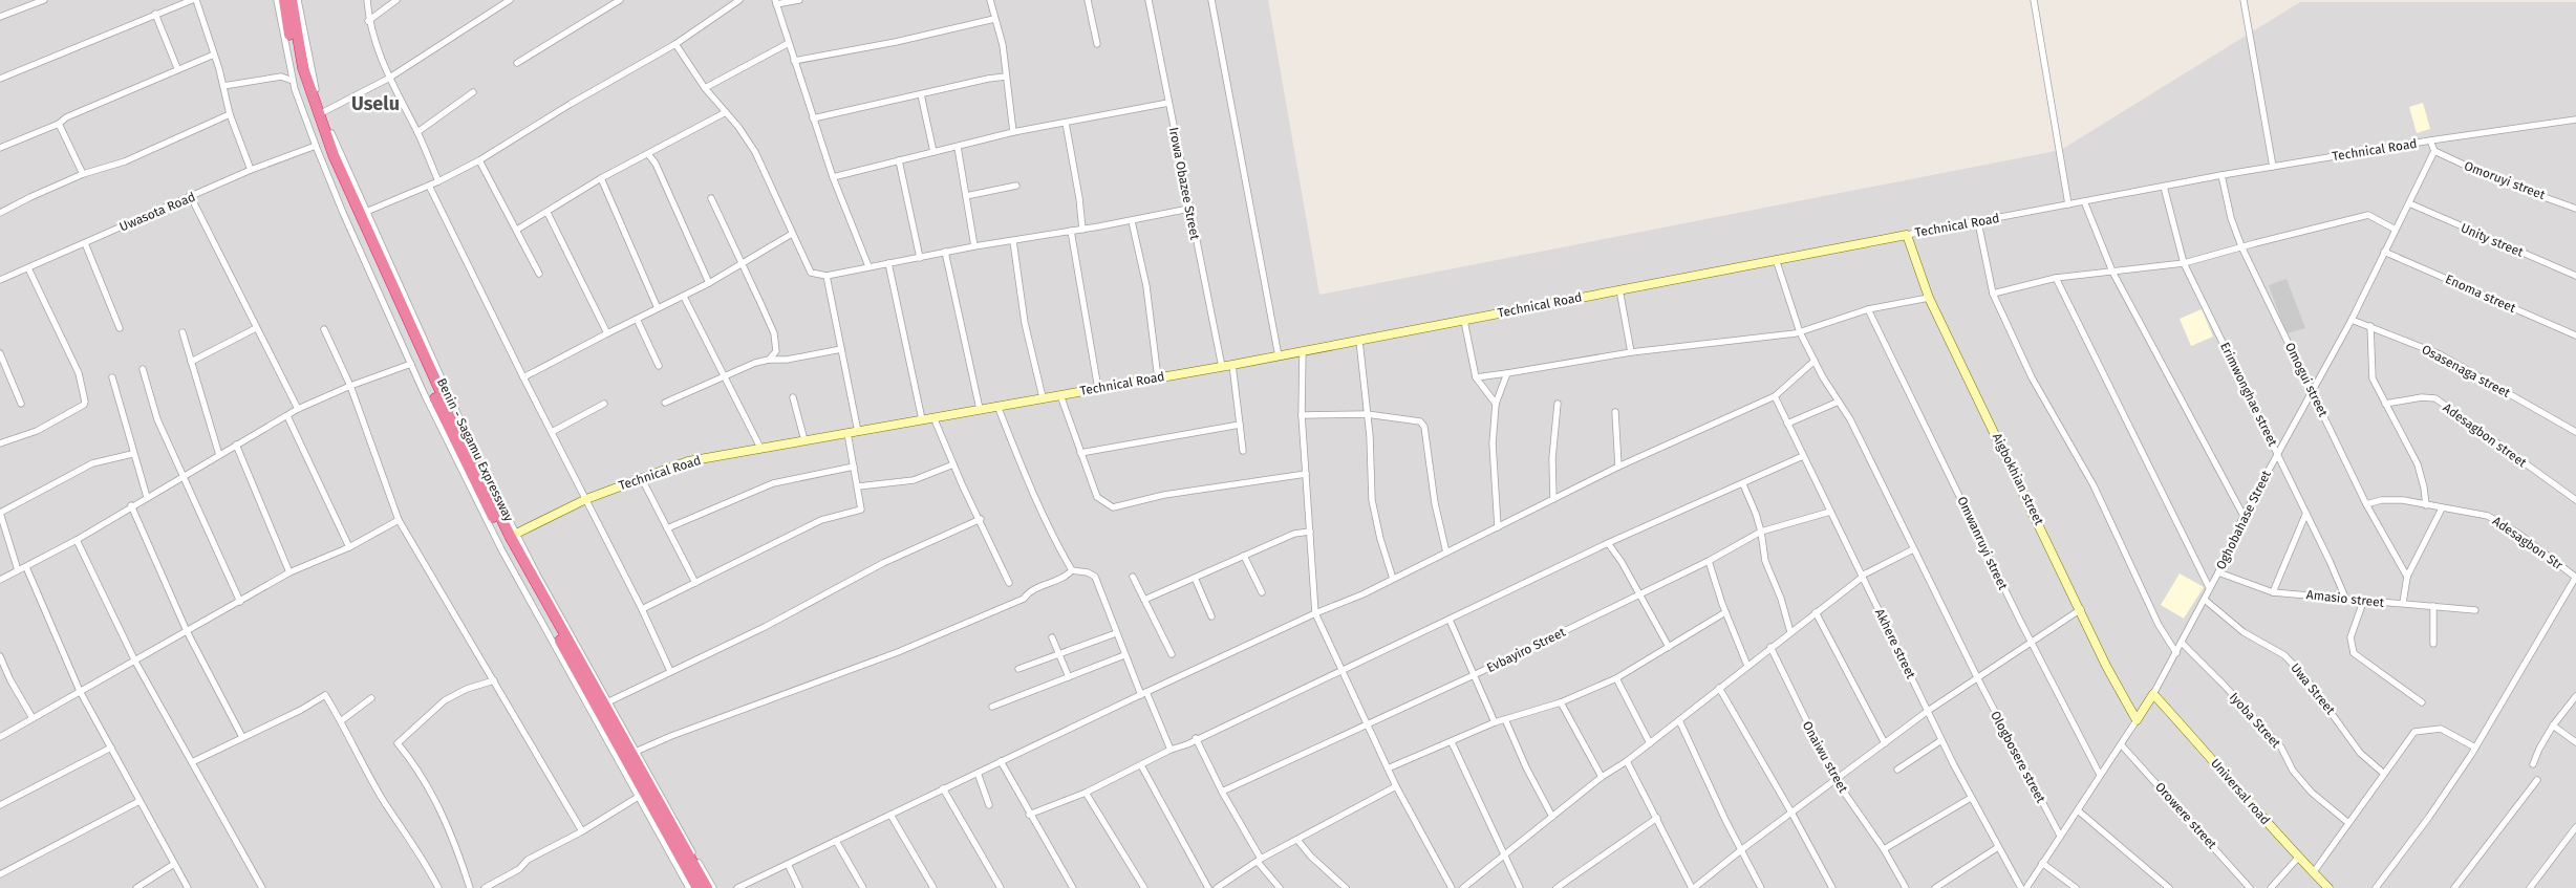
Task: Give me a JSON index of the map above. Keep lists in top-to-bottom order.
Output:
{
  "streets": {
    "highway": ["Benin - Sagamu Expressway"],
    "street": [
      "Technical Road",
      "Omoruyi street",
      "Irowa Obazee Street",
      "Uwasota Road",
      "Unity street",
      "Enoma street",
      "Osasenaga street",
      "Omogui street",
      "Erimwonghae street",
      "Adesagbon street",
      "Aigbokhian street",
      "Oghobahase Street",
      "Omwanruyi street",
      "Adesagbon Str",
      "Amasio street",
      "Akhere street",
      "Evbayiro Street",
      "Uwa Street",
      "Iyoba Street",
      "Onaiwu street",
      "Ologbosere street",
      "Universal road",
      "Orowere street"
    ]
  },
  "crossings": [
    ["Technical Road", "Irowa Obazee Street"],
    ["Technical Road", "Omogui street"],
    ["Technical Road", "Erimwonghae street"],
    ["Technical Road", "Aigbokhian street"],
    ["Technical Road", "Ologbosere street"],
    ["Omoruyi street", "Oghobahase Street"],
    ["Unity street", "Oghobahase Street"],
    ["Enoma street", "Oghobahase Street"],
    ["Osasenaga street", "Oghobahase Street"],
    ["Omogui street", "Oghobahase Street"],
    ["Omogui street", "Adesagbon Str"],
    ["Erimwonghae street", "Oghobahase Street"],
    ["Erimwonghae street", "Amasio street"],
    ["Aigbokhian street", "Oghobahase Street"],
    ["Oghobahase Street", "Omwanruyi street"],
    ["Oghobahase Street", "Amasio street"],
    ["Oghobahase Street", "Uwa Street"],
    ["Oghobahase Street", "Iyoba Street"],
    ["Oghobahase Street", "Ologbosere street"],
    ["Oghobahase Street", "Universal road"],
    ["Oghobahase Street", "Orowere street"],
    ["Akhere street", "Evbayiro Street"]
  ],
  "districts": ["Uselu"]
}
